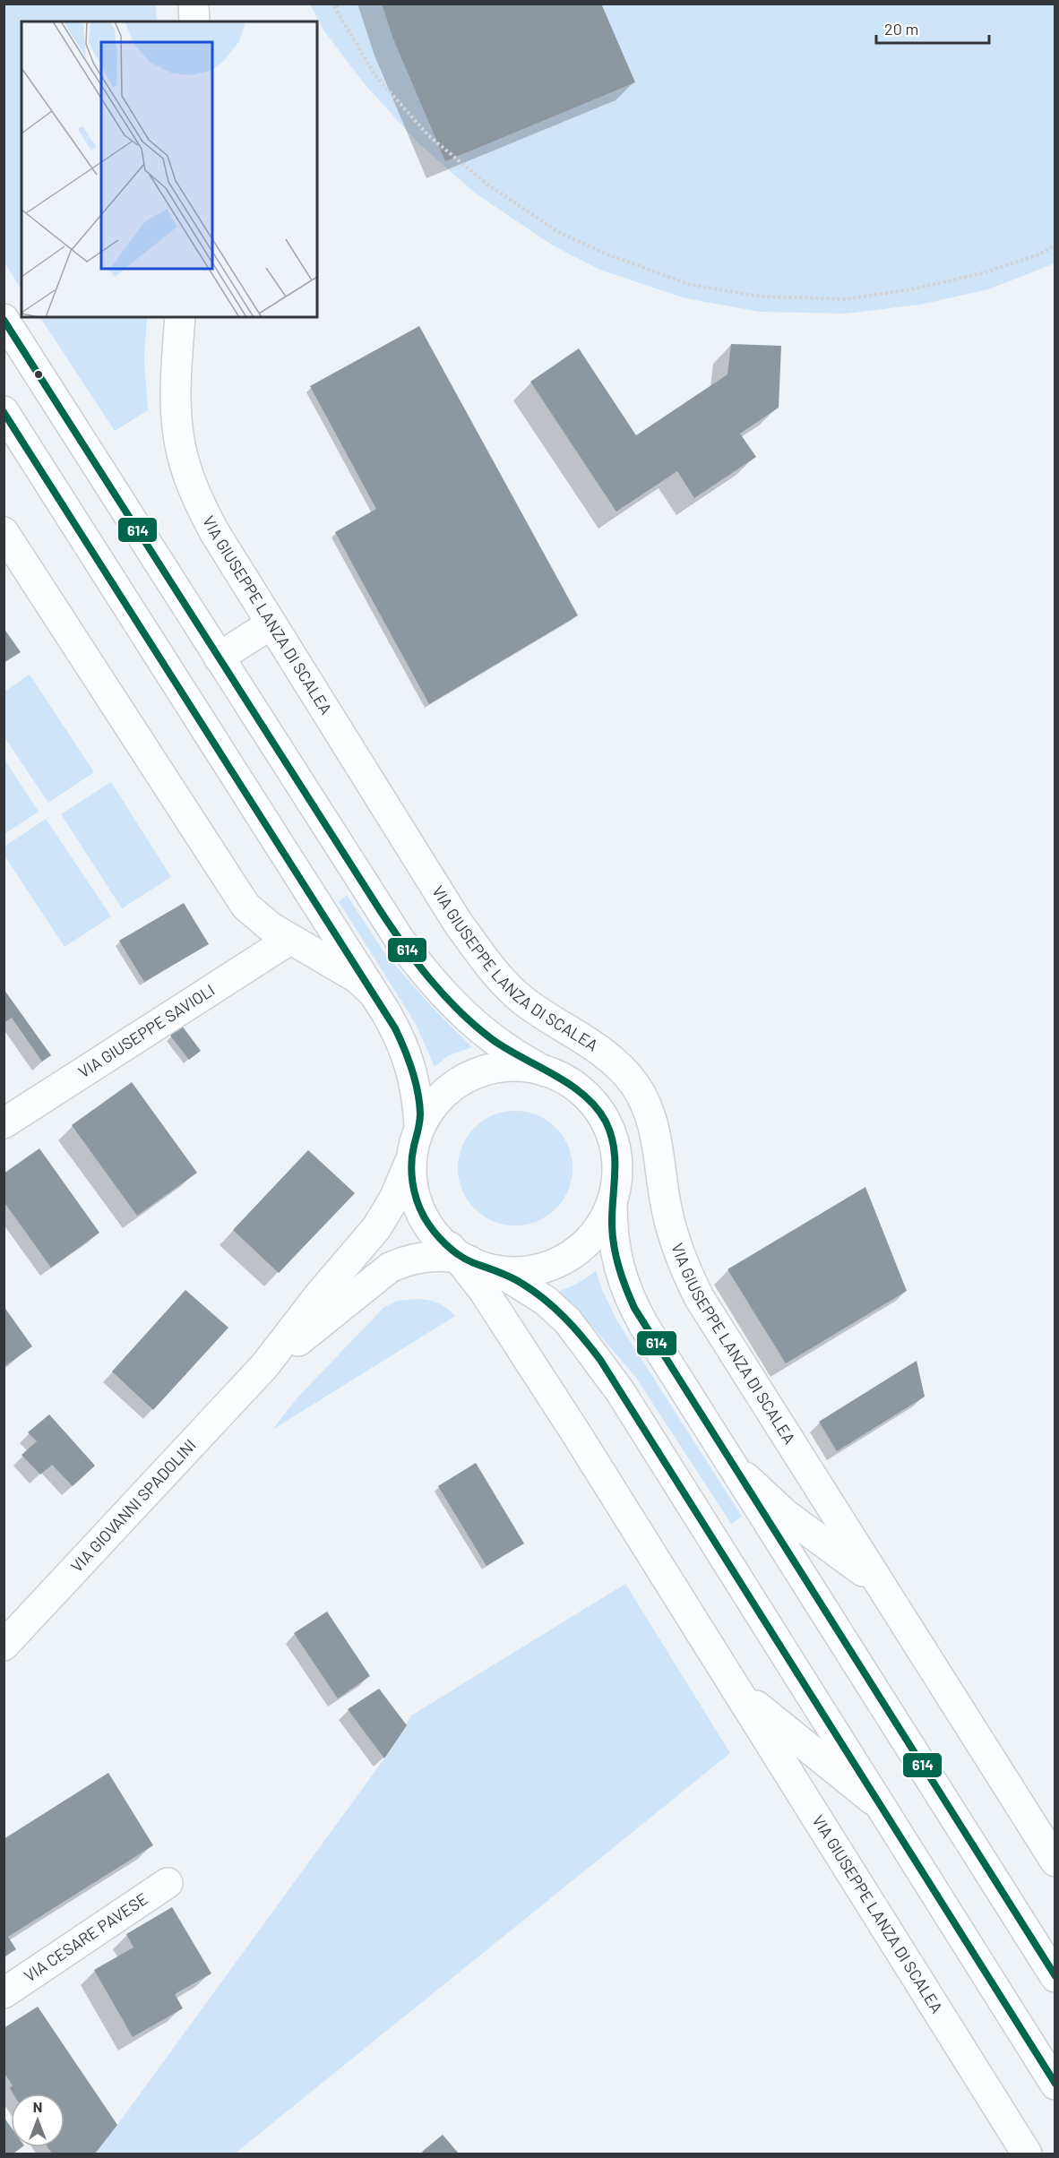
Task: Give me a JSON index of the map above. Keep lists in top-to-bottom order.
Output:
{
  "streets": {
    "street": [
      "VIA GIUSEPPE LANZA DI SCALEA",
      "VIA GIUSEPPE SAVIOLI",
      "VIA GIOVANNI SPADOLINI",
      "VIA CESARE PAVESE"
    ]
  },
  "crossings": [
    ["VIA GIUSEPPE LANZA DI SCALEA", "VIA GIOVANNI SPADOLINI"]
  ],
  "lines": ["transit line 614"],
  "scale_bar": "20 m",
  "north": "top"
}
